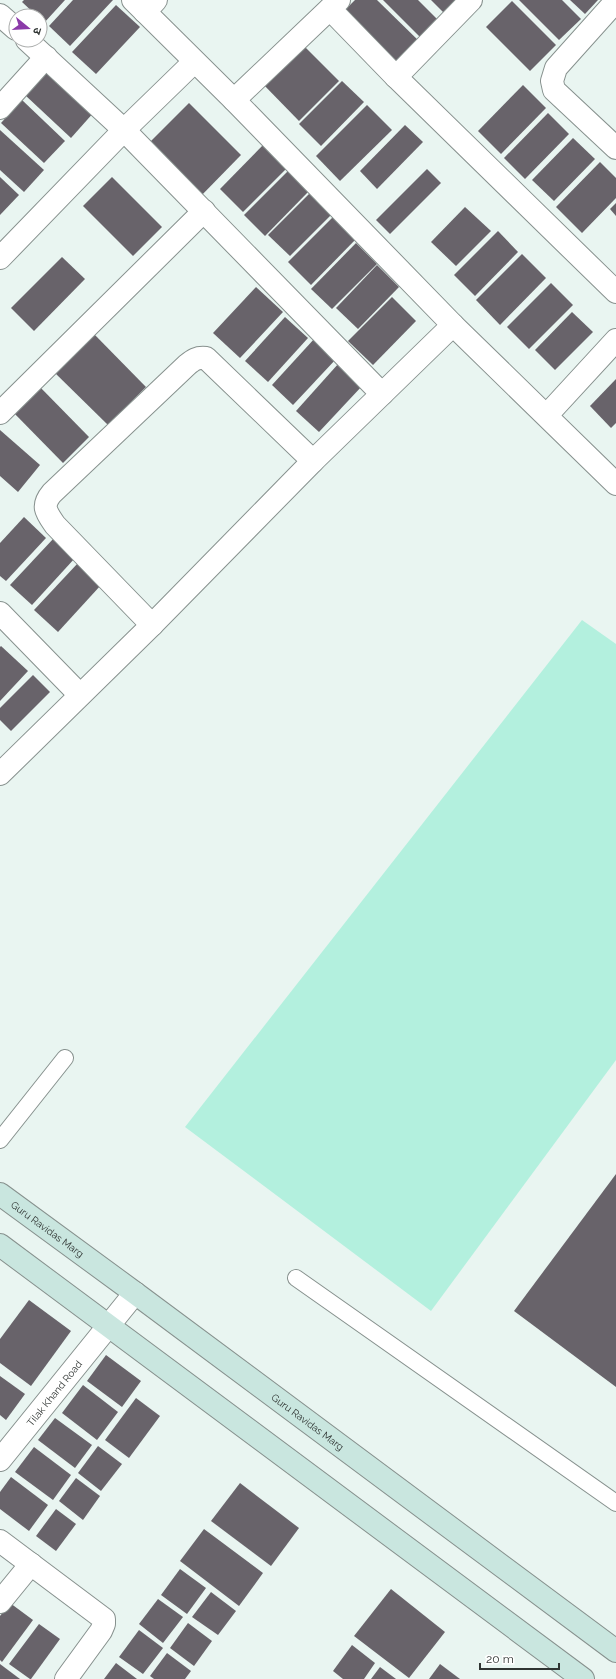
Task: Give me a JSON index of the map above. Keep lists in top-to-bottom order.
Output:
{
  "streets": {
    "main road": ["Guru Ravidas Marg"],
    "street": ["Tilak Khand Road"]
  },
  "crossings": [
    ["Guru Ravidas Marg", "Tilak Khand Road"]
  ],
  "scale_bar": "20 m",
  "north": "right"
}
